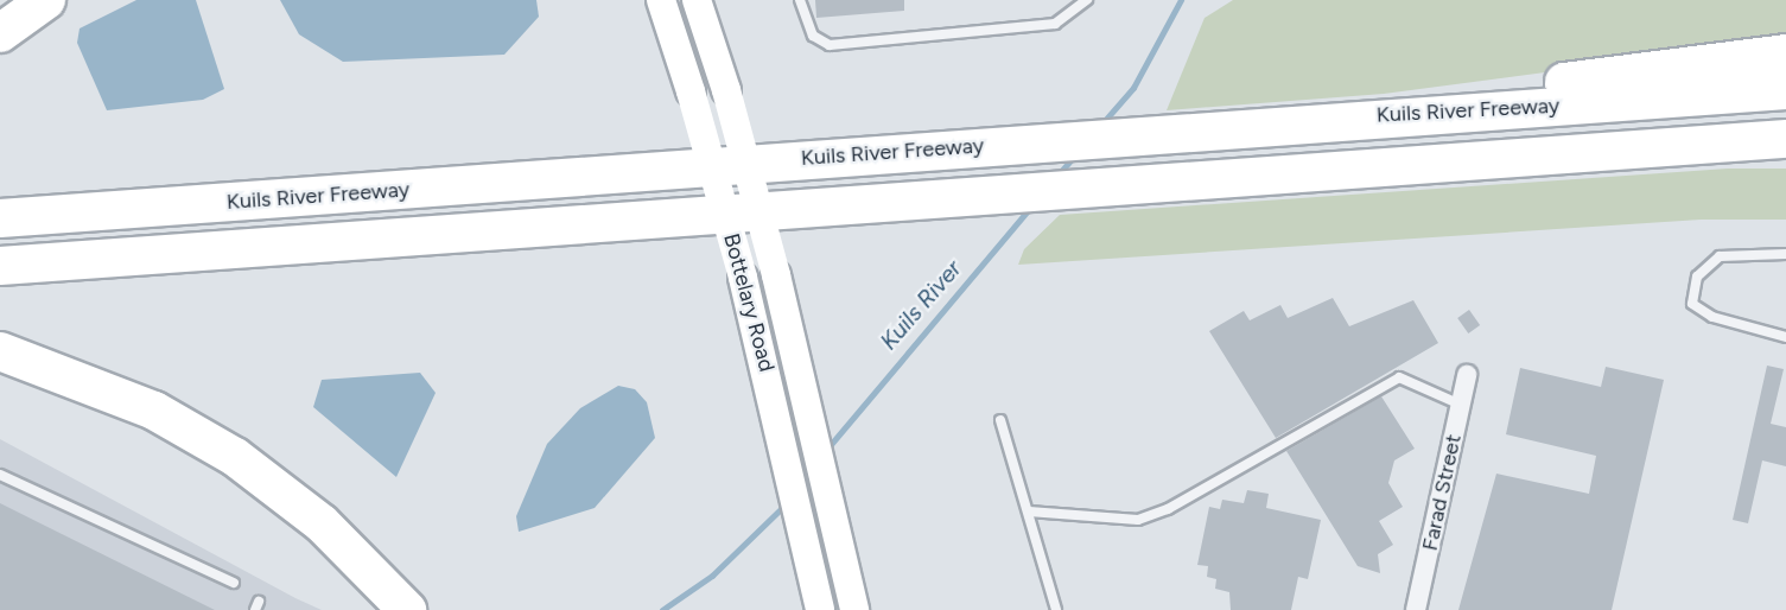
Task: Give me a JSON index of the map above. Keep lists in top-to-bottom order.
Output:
{
  "streets": {
    "highway": ["Kuils River Freeway"],
    "main road": ["Bottelary Road"],
    "street": ["Farad Street"]
  },
  "water": ["Kuils River"]
}
